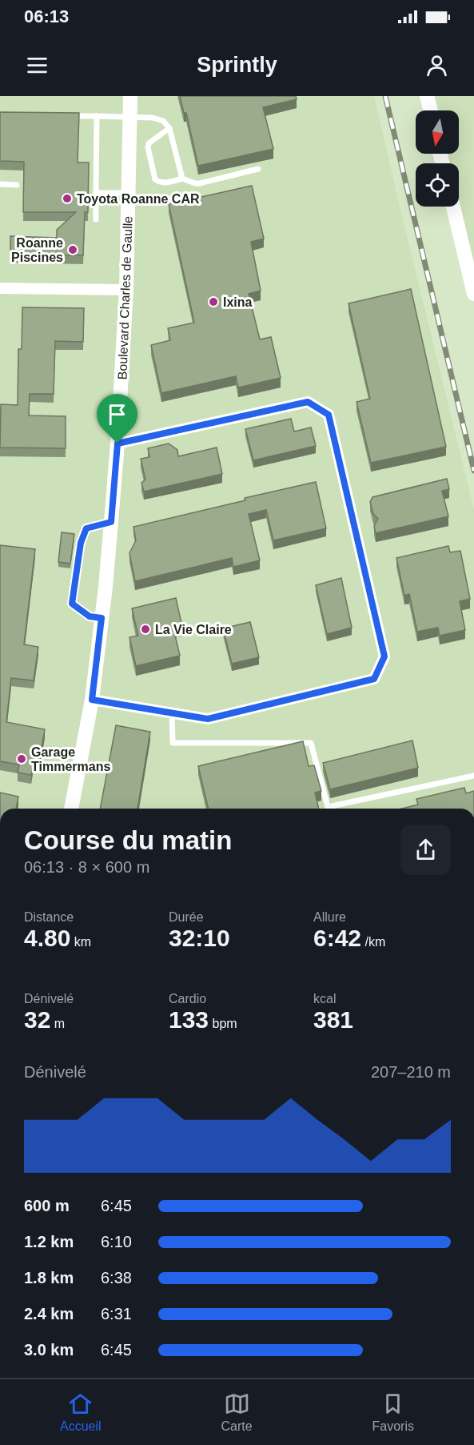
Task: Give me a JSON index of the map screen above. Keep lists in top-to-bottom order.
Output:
{
  "streets": {
    "street": ["Boulevard Charles de Gaulle"]
  },
  "places": [
    "Toyota Roanne CAR",
    "Roanne Piscines",
    "Ixina",
    "La Vie Claire",
    "Garage Timmermans"
  ],
  "north": "bottom",
  "page": {
    "status": "06:13",
    "header": "Sprintly",
    "heading": ["Course du matin", "06:13 · 8 × 600 m"],
    "stats": [
      ["Distance", "4.80 km"],
      ["Durée", "32:10"],
      ["Allure", "6:42 /km"],
      ["Dénivelé", "32 m"],
      ["Cardio", "133 bpm"],
      ["kcal", "381"]
    ],
    "chart": ["Dénivelé", "207–210 m"],
    "list": [
      {
        "name": "600 m",
        "note": "6:45"
      },
      {
        "name": "1.2 km",
        "note": "6:10"
      },
      {
        "name": "1.8 km",
        "note": "6:38"
      },
      {
        "name": "2.4 km",
        "note": "6:31"
      },
      {
        "name": "3.0 km",
        "note": "6:45"
      }
    ],
    "tabs": ["Accueil", "Carte", "Favoris"]
  }
}
